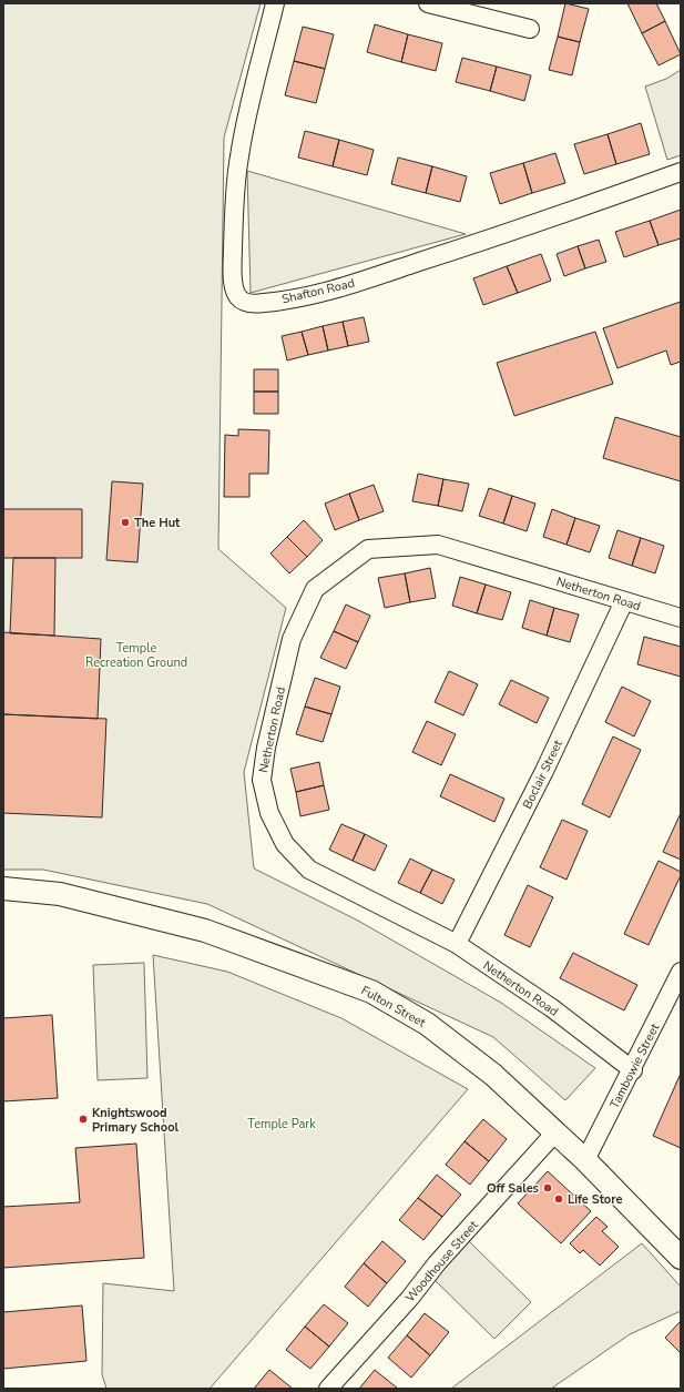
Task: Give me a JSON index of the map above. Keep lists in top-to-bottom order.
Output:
{
  "streets": {
    "street": [
      "Shafton Road",
      "Netherton Road",
      "Boclair Street",
      "Fulton Street",
      "Tambowie Street",
      "Woodhouse Street"
    ]
  },
  "crossings": [
    ["Netherton Road", "Boclair Street"],
    ["Netherton Road", "Tambowie Street"],
    ["Fulton Street", "Tambowie Street"],
    ["Fulton Street", "Woodhouse Street"]
  ],
  "parks": ["Temple Recreation Ground", "Temple Park"],
  "places": [
    "The Hut",
    "Knightswood Primary School",
    "Off Sales",
    "Life Store"
  ]
}
